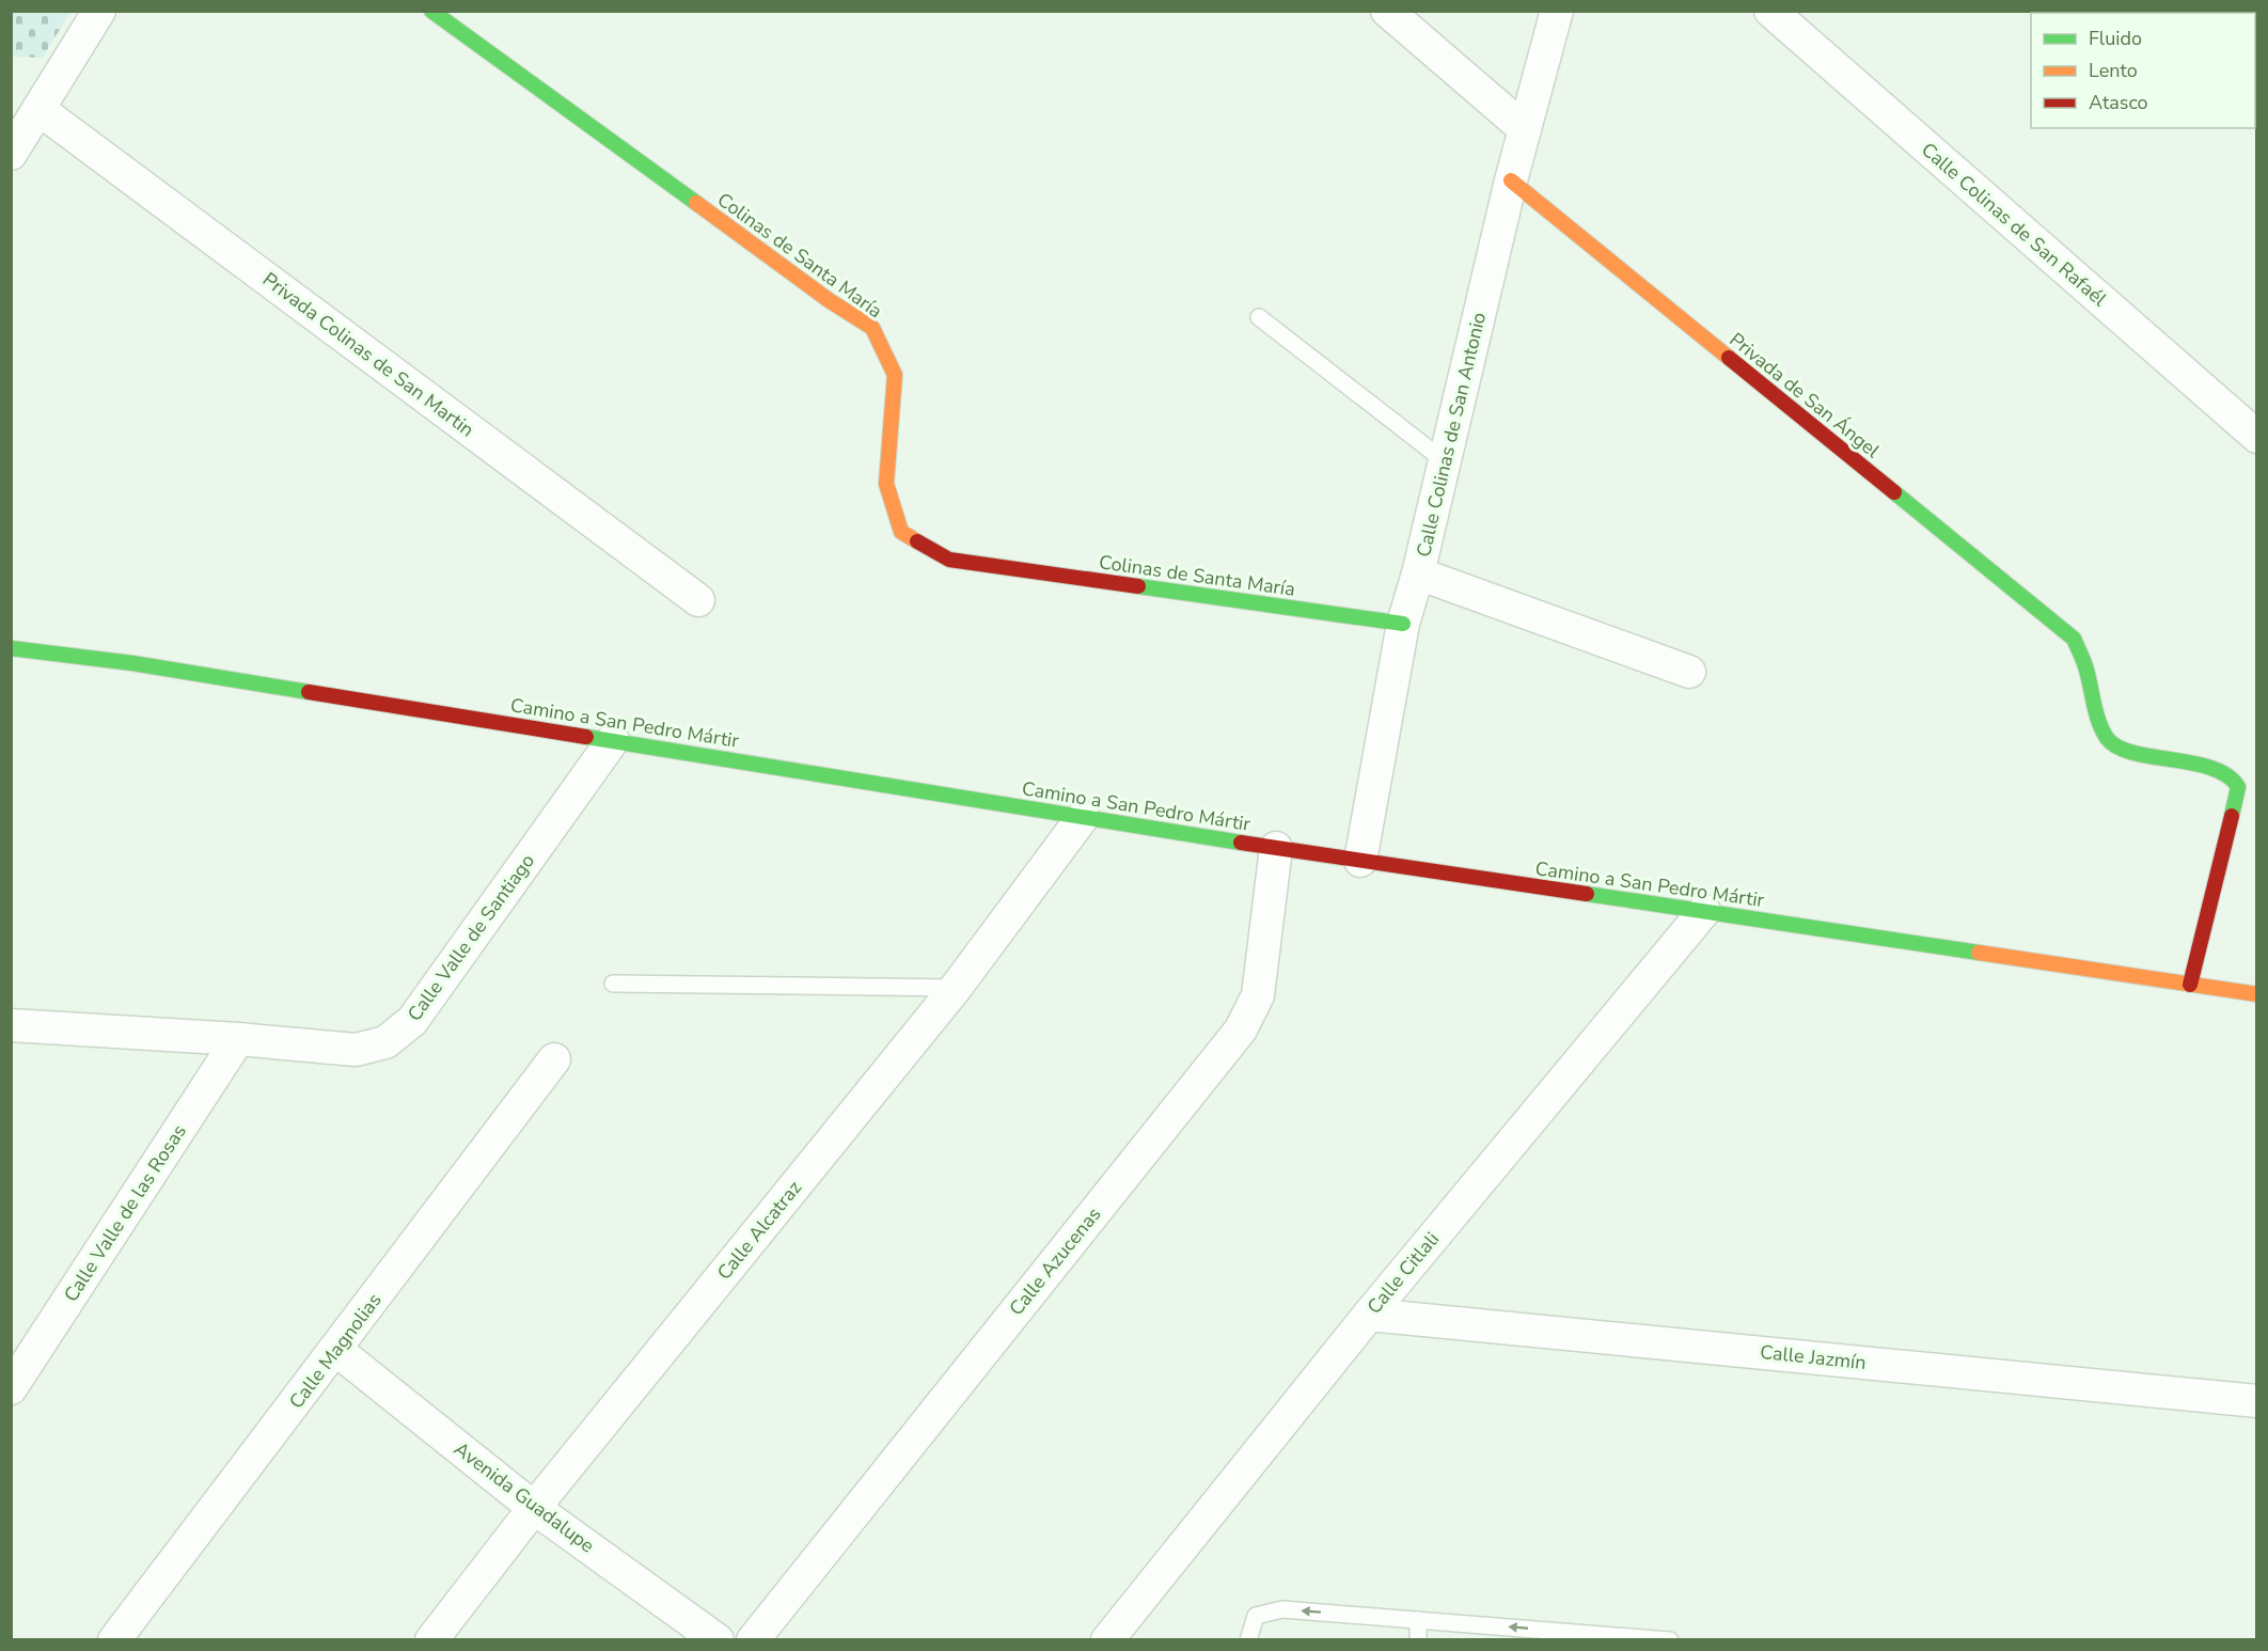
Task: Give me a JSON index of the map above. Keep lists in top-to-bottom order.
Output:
{
  "streets": {
    "street": [
      "Calle Colinas de San Rafaél",
      "Colinas de Santa María",
      "Privada Colinas de San Martin",
      "Privada de San Ángel",
      "Calle Colinas de San Antonio",
      "Camino a San Pedro Mártir",
      "Calle Valle de Santiago",
      "Calle Valle de las Rosas",
      "Calle Alcatraz",
      "Calle Azucenas",
      "Calle Citlali",
      "Calle Magnolias",
      "Calle Jazmín",
      "Avenida Guadalupe"
    ]
  },
  "crossings": [
    ["Colinas de Santa María", "Calle Colinas de San Antonio"],
    ["Privada de San Ángel", "Calle Colinas de San Antonio"],
    ["Privada de San Ángel", "Camino a San Pedro Mártir"],
    ["Calle Colinas de San Antonio", "Camino a San Pedro Mártir"],
    ["Camino a San Pedro Mártir", "Calle Valle de Santiago"],
    ["Camino a San Pedro Mártir", "Calle Alcatraz"],
    ["Camino a San Pedro Mártir", "Calle Azucenas"],
    ["Camino a San Pedro Mártir", "Calle Citlali"],
    ["Calle Valle de Santiago", "Calle Valle de las Rosas"],
    ["Calle Alcatraz", "Avenida Guadalupe"],
    ["Calle Citlali", "Calle Jazmín"],
    ["Calle Magnolias", "Avenida Guadalupe"]
  ],
  "legend": ["Fluido", "Lento", "Atasco"]
}
